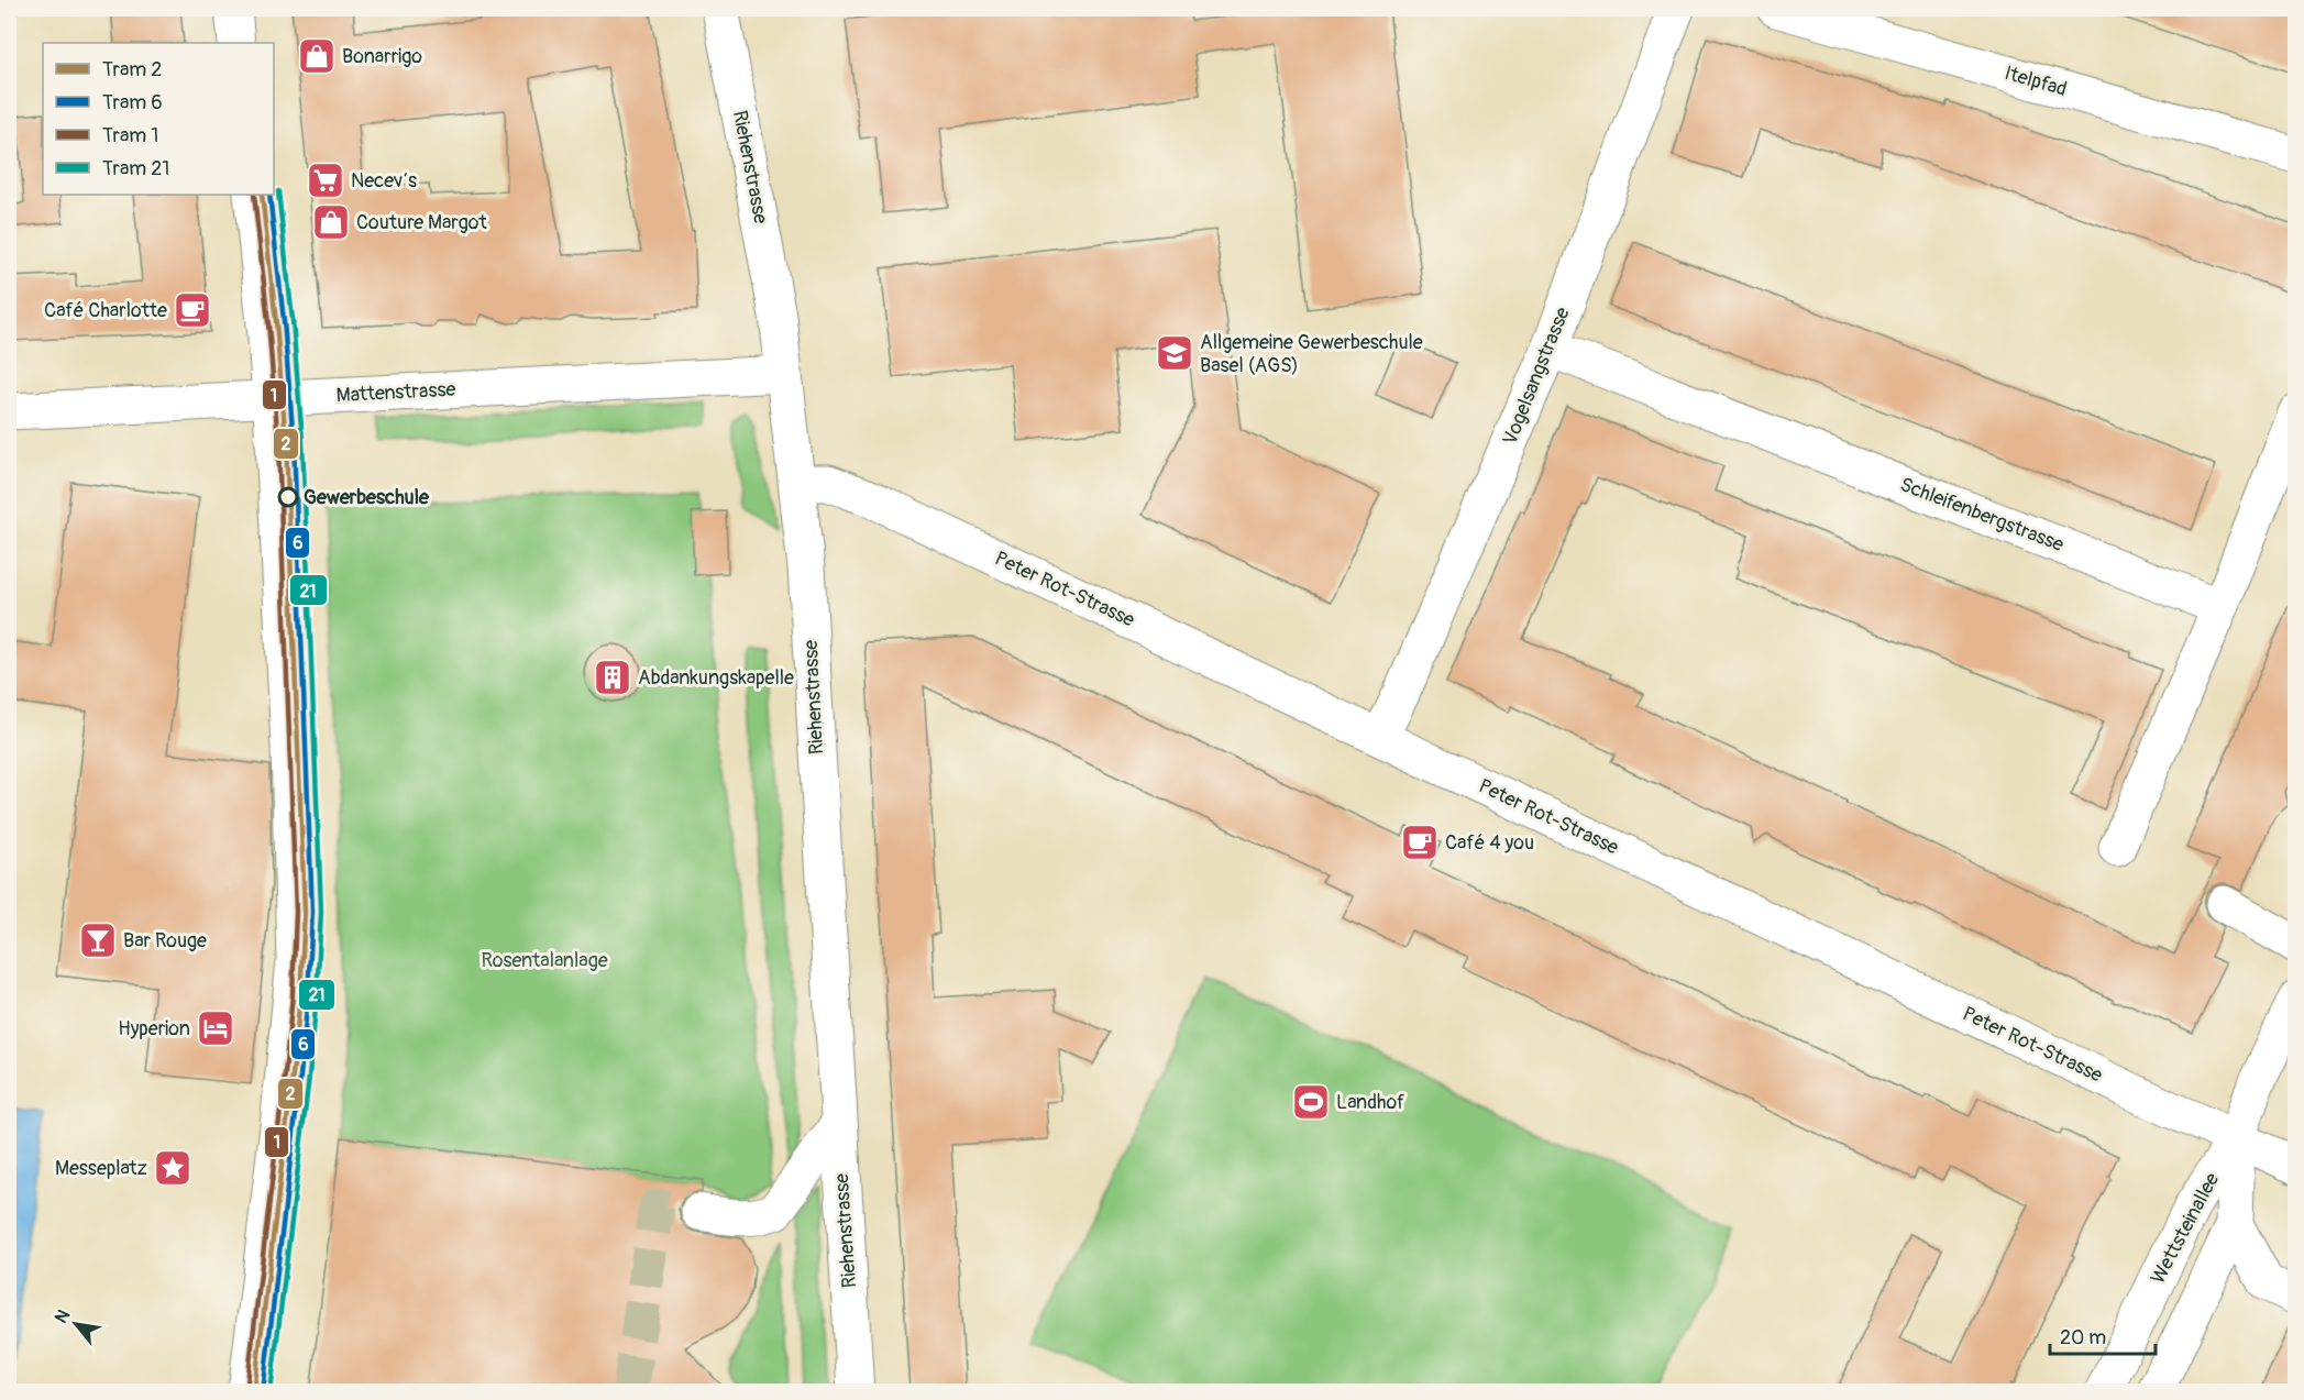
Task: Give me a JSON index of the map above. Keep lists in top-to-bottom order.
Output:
{
  "streets": {
    "street": [
      "Itelpfad",
      "Riehenstrasse",
      "Vogelsangstrasse",
      "Mattenstrasse",
      "Schleifenbergstrasse",
      "Peter Rot-Strasse",
      "Wettsteinallee"
    ]
  },
  "crossings": [
    ["Riehenstrasse", "Mattenstrasse"],
    ["Riehenstrasse", "Peter Rot-Strasse"],
    ["Vogelsangstrasse", "Schleifenbergstrasse"],
    ["Vogelsangstrasse", "Peter Rot-Strasse"],
    ["Peter Rot-Strasse", "Wettsteinallee"]
  ],
  "parks": ["Rosentalanlage"],
  "places": {
    "shop": ["Bonarrigo", "Couture Margot"],
    "supermarket": ["Necev‘s"],
    "cafe": ["Café Charlotte", "Café 4 you"],
    "school or university": ["Allgemeine Gewerbeschule Basel (AGS)"],
    "other": ["Gewerbeschule"],
    "building": ["Abdankungskapelle"],
    "bar": ["Bar Rouge"],
    "hotel": ["Hyperion"],
    "sports": ["Landhof"],
    "place": ["Messeplatz"]
  },
  "lines": [
    "tram line 21",
    "tram line 2",
    "tram line 6",
    "tram line 1"
  ],
  "legend": [
    "Tram 2",
    "Tram 6",
    "Tram 1",
    "Tram 21"
  ],
  "scale_bar": "20 m",
  "north": "top left"
}
